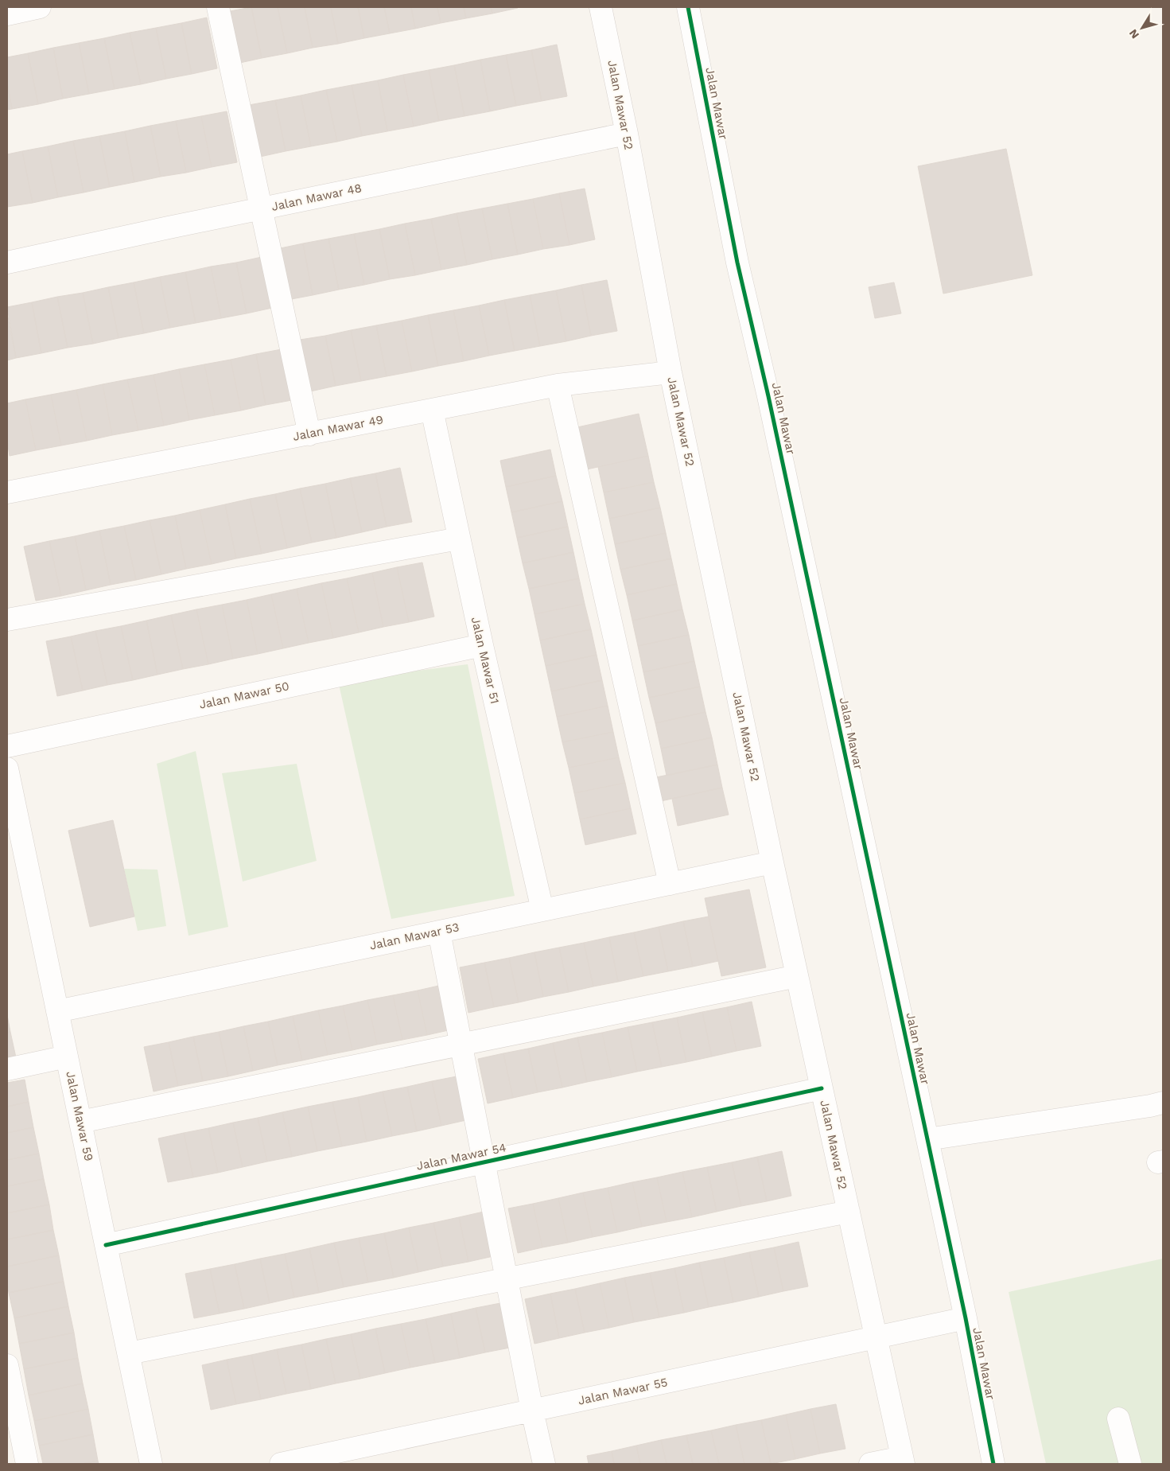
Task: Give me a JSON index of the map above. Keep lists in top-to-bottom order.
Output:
{
  "streets": {
    "street": [
      "Jalan Mawar",
      "Jalan Mawar 52",
      "Jalan Mawar 48",
      "Jalan Mawar 49",
      "Jalan Mawar 51",
      "Jalan Mawar 50",
      "Jalan Mawar 53",
      "Jalan Mawar 59",
      "Jalan Mawar 54",
      "Jalan Mawar 55"
    ]
  },
  "crossings": [
    ["Jalan Mawar", "Jalan Mawar 55"],
    ["Jalan Mawar 52", "Jalan Mawar 48"],
    ["Jalan Mawar 52", "Jalan Mawar 49"],
    ["Jalan Mawar 52", "Jalan Mawar 53"],
    ["Jalan Mawar 52", "Jalan Mawar 54"],
    ["Jalan Mawar 52", "Jalan Mawar 55"],
    ["Jalan Mawar 49", "Jalan Mawar 51"],
    ["Jalan Mawar 51", "Jalan Mawar 50"],
    ["Jalan Mawar 51", "Jalan Mawar 53"],
    ["Jalan Mawar 53", "Jalan Mawar 59"],
    ["Jalan Mawar 59", "Jalan Mawar 54"]
  ],
  "north": "bottom left"
}
